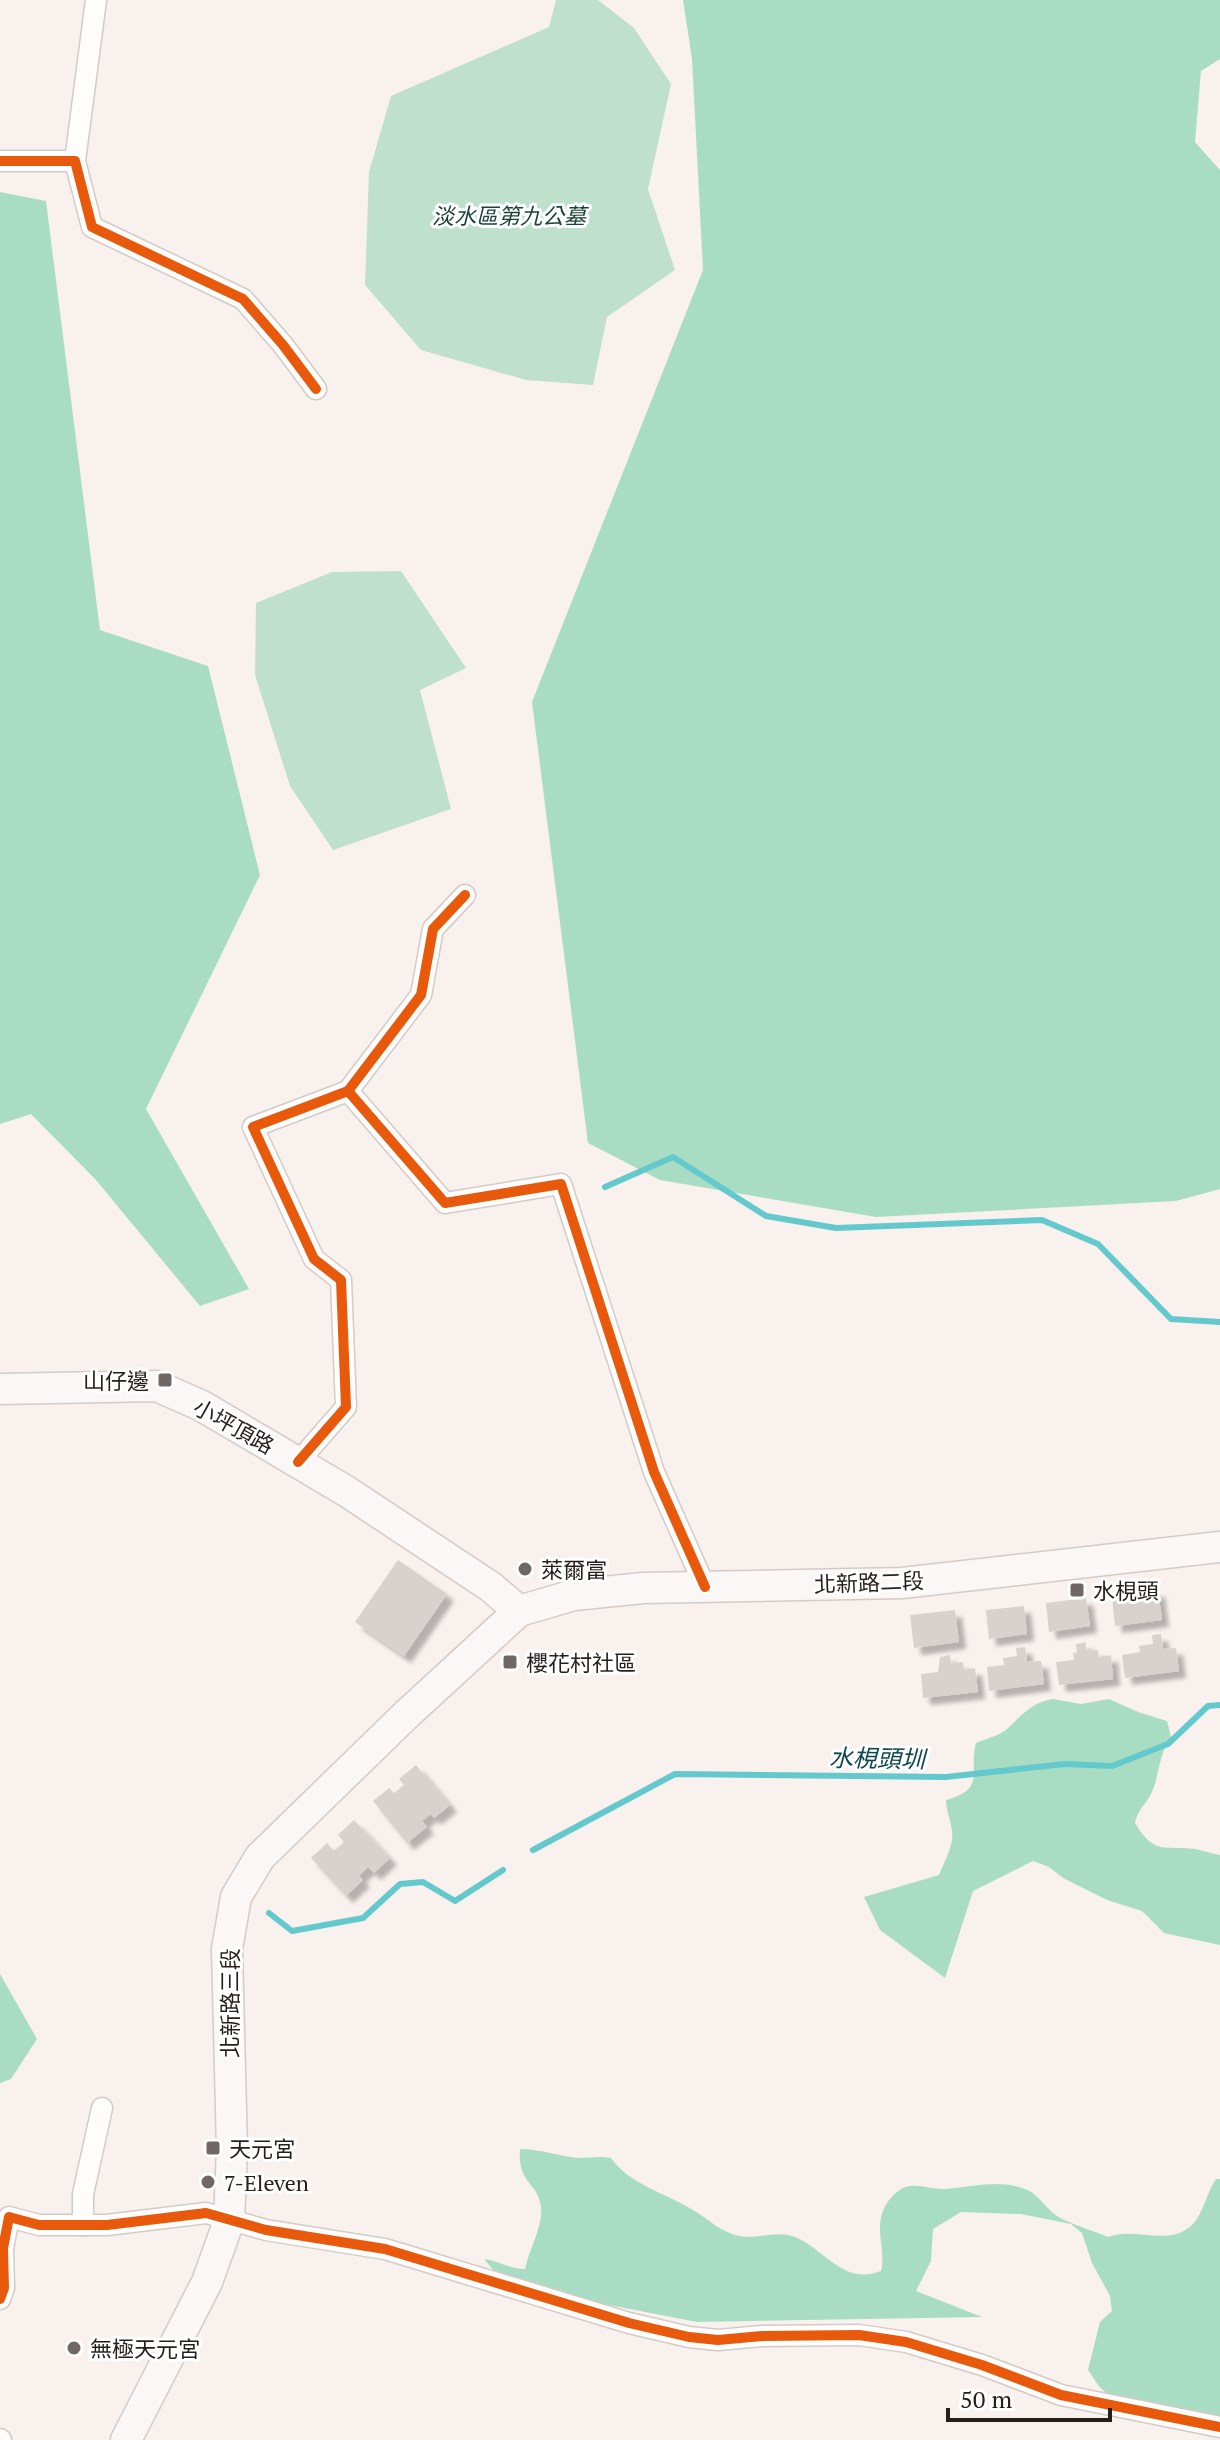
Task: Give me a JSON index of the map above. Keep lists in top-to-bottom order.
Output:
{
  "streets": {
    "main road": ["小坪頂路", "北新路二段", "北新路三段"]
  },
  "crossings": [
    ["小坪頂路", "北新路二段"],
    ["小坪頂路", "北新路三段"],
    ["北新路二段", "北新路三段"]
  ],
  "water": ["水梘頭圳"],
  "parks": ["淡水區第九公墓"],
  "places": {
    "transit": [
      "山仔邊",
      "水梘頭",
      "櫻花村社區",
      "天元宮"
    ],
    "other": ["萊爾富", "7-Eleven", "無極天元宮"]
  },
  "scale_bar": "50 m"
}
